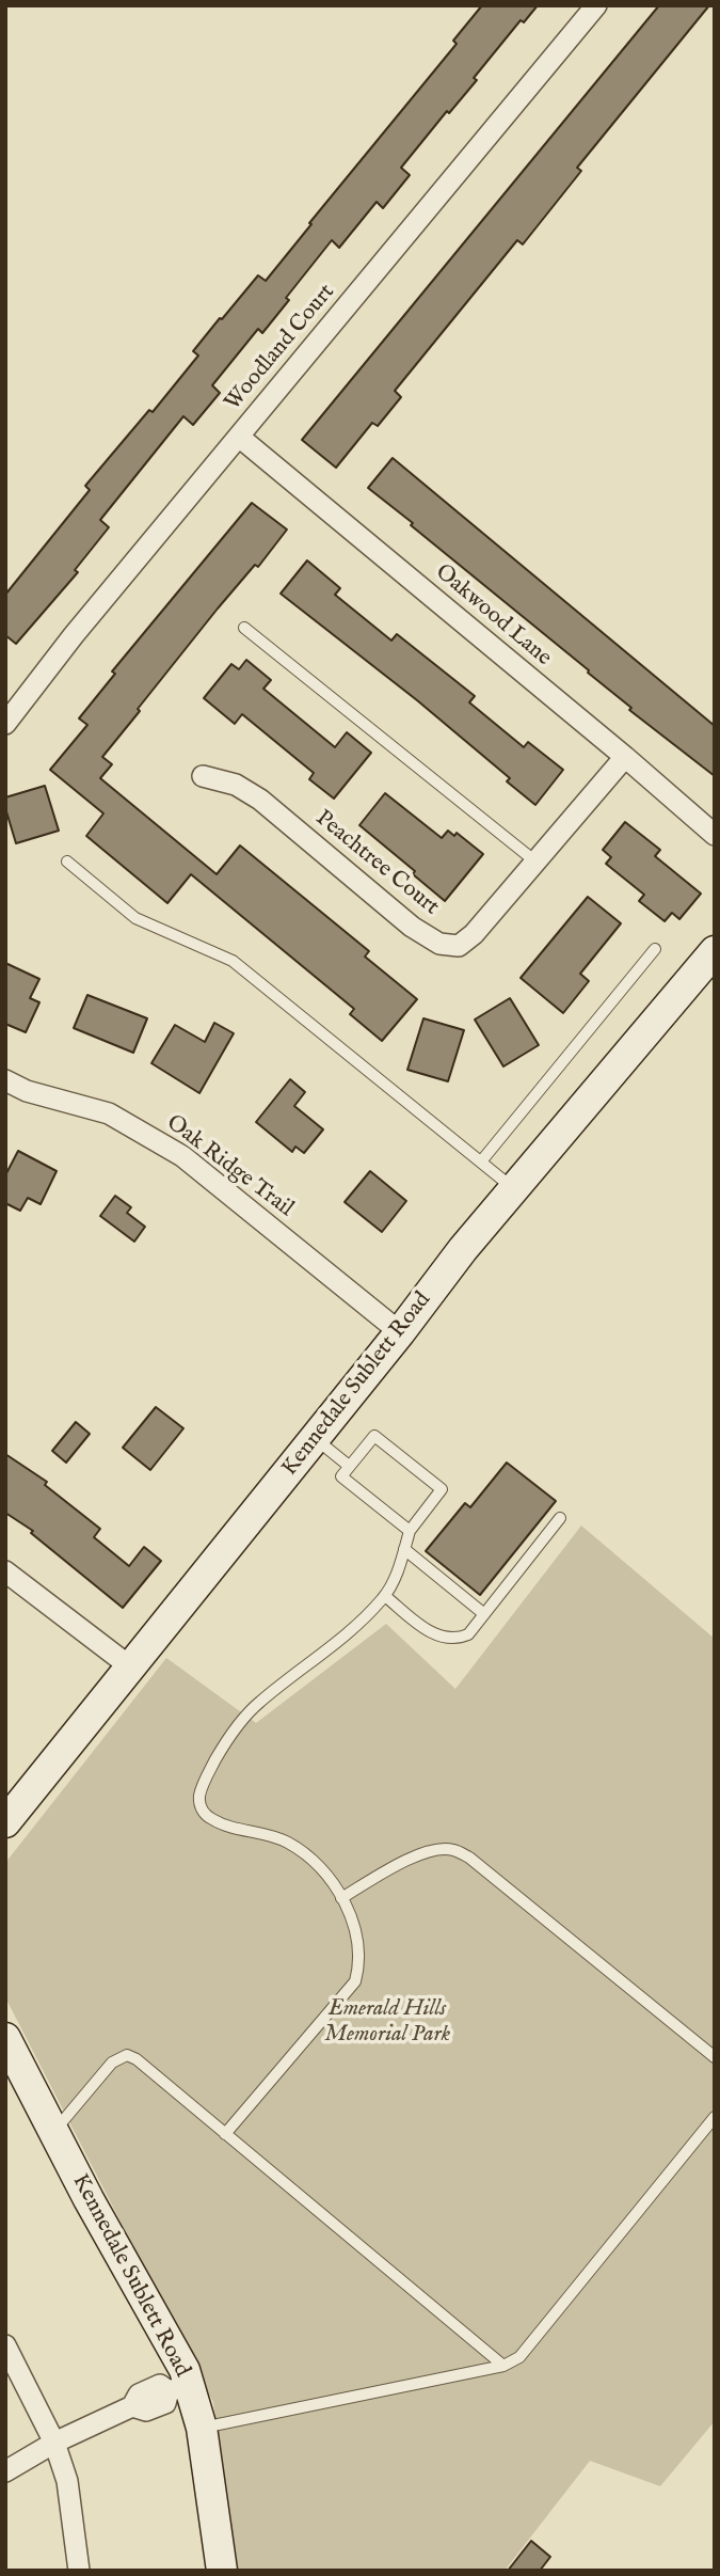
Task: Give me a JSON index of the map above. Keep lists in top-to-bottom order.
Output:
{
  "streets": {
    "main road": ["Kennedale Sublett Road"],
    "street": [
      "Woodland Court",
      "Oakwood Lane",
      "Peachtree Court",
      "Oak Ridge Trail"
    ]
  },
  "crossings": [
    ["Woodland Court", "Oakwood Lane"],
    ["Oakwood Lane", "Peachtree Court"],
    ["Oak Ridge Trail", "Kennedale Sublett Road"]
  ],
  "parks": ["Emerald Hills Memorial Park"]
}
